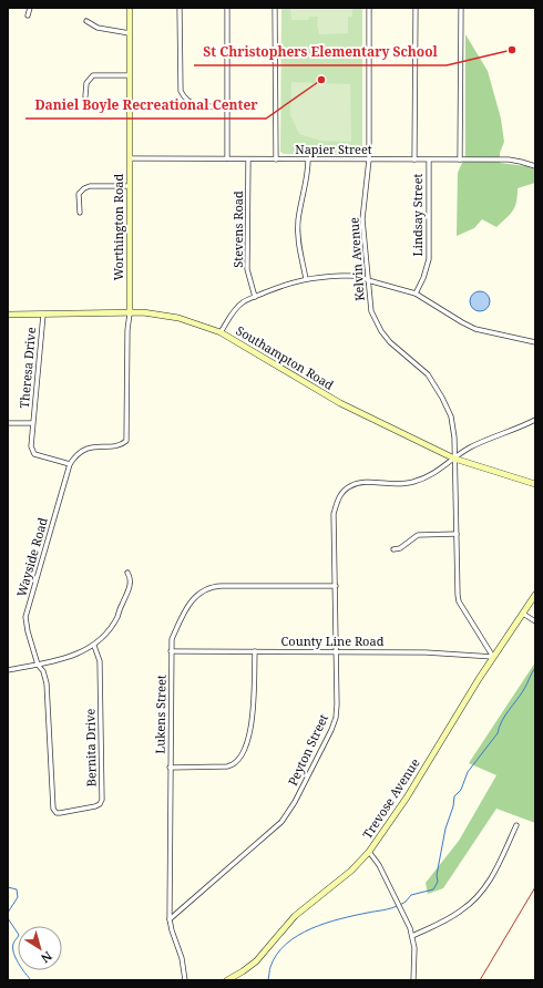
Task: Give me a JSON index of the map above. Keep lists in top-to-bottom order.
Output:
{
  "streets": {
    "street": [
      "Napier Street",
      "Lindsay Street",
      "Worthington Road",
      "Stevens Road",
      "Kelvin Avenue",
      "Southampton Road",
      "Theresa Drive",
      "Wayside Road",
      "County Line Road",
      "Lukens Street",
      "Bernita Drive",
      "Peyton Street",
      "Trevose Avenue"
    ]
  },
  "crossings": [
    ["Napier Street", "Lindsay Street"],
    ["Napier Street", "Worthington Road"],
    ["Napier Street", "Stevens Road"],
    ["Napier Street", "Kelvin Avenue"],
    ["Worthington Road", "Southampton Road"],
    ["Worthington Road", "Theresa Drive"],
    ["Worthington Road", "Wayside Road"],
    ["Kelvin Avenue", "Southampton Road"],
    ["Kelvin Avenue", "County Line Road"],
    ["Kelvin Avenue", "Peyton Street"],
    ["Kelvin Avenue", "Trevose Avenue"],
    ["Southampton Road", "Theresa Drive"],
    ["Southampton Road", "Peyton Street"],
    ["Theresa Drive", "Wayside Road"],
    ["Wayside Road", "Bernita Drive"],
    ["County Line Road", "Lukens Street"],
    ["County Line Road", "Peyton Street"],
    ["County Line Road", "Trevose Avenue"],
    ["Lukens Street", "Peyton Street"]
  ],
  "places": ["St Christophers Elementary School", "Daniel Boyle Recreational Center"],
  "north": "bottom right"
}
